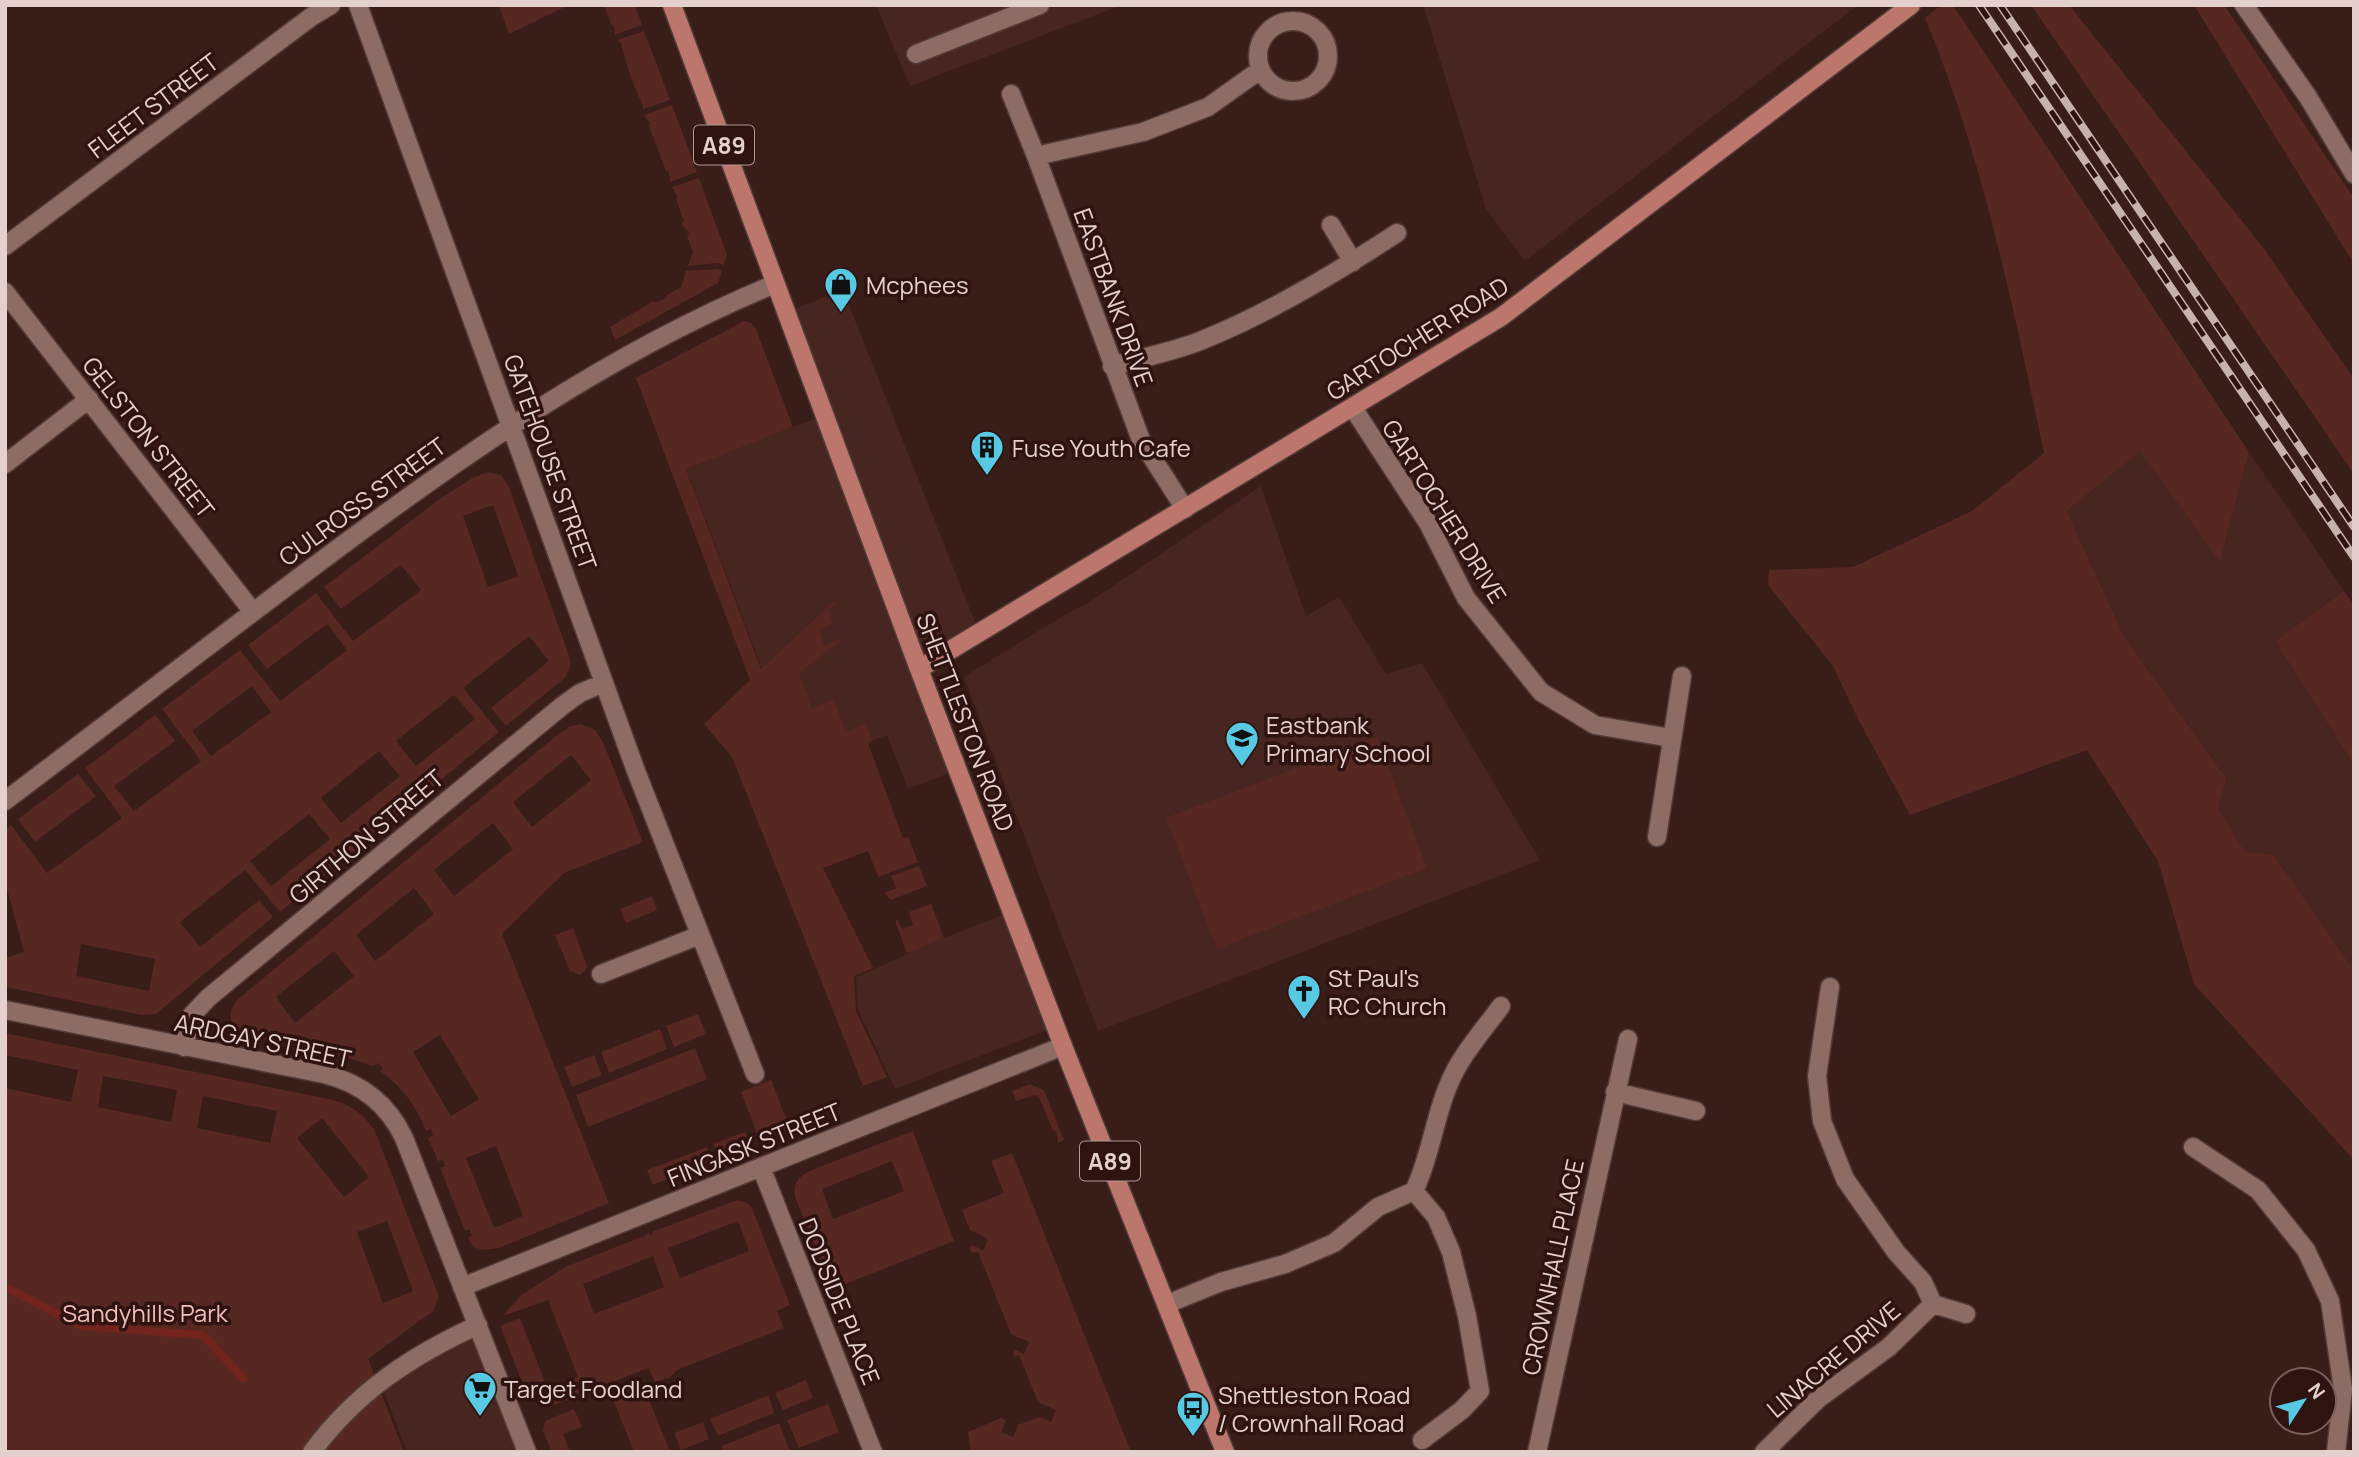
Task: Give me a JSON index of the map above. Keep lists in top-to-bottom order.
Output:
{
  "streets": {
    "main road": ["A89", "GARTOCHER ROAD", "SHETTLESTON ROAD"],
    "street": [
      "FLEET STREET",
      "EASTBANK DRIVE",
      "GELSTON STREET",
      "GATEHOUSE STREET",
      "CULROSS STREET",
      "GARTOCHER DRIVE",
      "GIRTHON STREET",
      "ARDGAY STREET",
      "FINGASK STREET",
      "CROWNHALL PLACE",
      "DODSIDE PLACE",
      "LINACRE DRIVE"
    ]
  },
  "crossings": [
    ["EASTBANK DRIVE", "GARTOCHER ROAD"],
    ["GARTOCHER ROAD", "GARTOCHER DRIVE"],
    ["GARTOCHER ROAD", "SHETTLESTON ROAD"],
    ["GELSTON STREET", "CULROSS STREET"],
    ["GATEHOUSE STREET", "CULROSS STREET"],
    ["GATEHOUSE STREET", "GIRTHON STREET"],
    ["CULROSS STREET", "SHETTLESTON ROAD"],
    ["SHETTLESTON ROAD", "FINGASK STREET"],
    ["GIRTHON STREET", "ARDGAY STREET"],
    ["ARDGAY STREET", "FINGASK STREET"],
    ["FINGASK STREET", "DODSIDE PLACE"]
  ],
  "parks": ["Sandyhills Park"],
  "places": {
    "shop": ["Mcphees"],
    "building": ["Fuse Youth Cafe"],
    "school or university": ["Eastbank Primary School"],
    "church": ["St Paul's RC Church"],
    "supermarket": ["Target Foodland"],
    "bus stop": ["Shettleston Road / Crownhall Road"]
  },
  "north": "top right"
}
